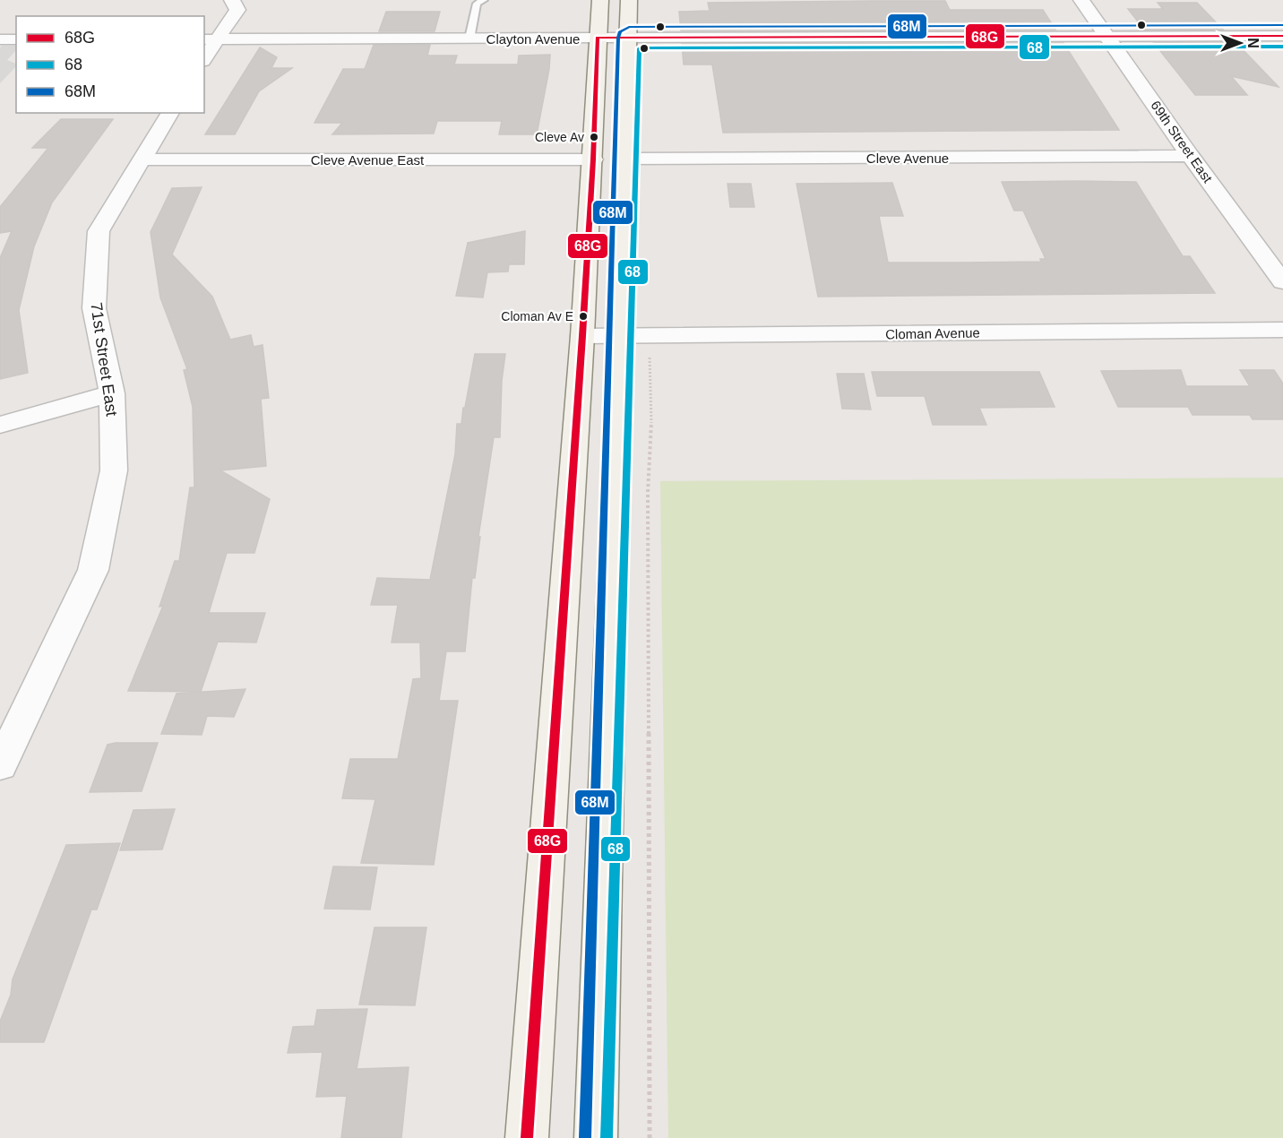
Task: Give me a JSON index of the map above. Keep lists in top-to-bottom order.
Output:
{
  "streets": {
    "street": [
      "Clayton Avenue",
      "69th Street East",
      "Cleve Avenue",
      "Cleve Avenue East",
      "Cloman Avenue",
      "71st Street East"
    ]
  },
  "crossings": [
    ["Clayton Avenue", "69th Street East"],
    ["69th Street East", "Cleve Avenue"],
    ["Cleve Avenue East", "71st Street East"]
  ],
  "places": ["Cleve Av", "Cloman Av E"],
  "lines": ["transit line 68M", "transit line 68G", "transit line 68"],
  "legend": ["68G", "68", "68M"],
  "north": "right"
}
